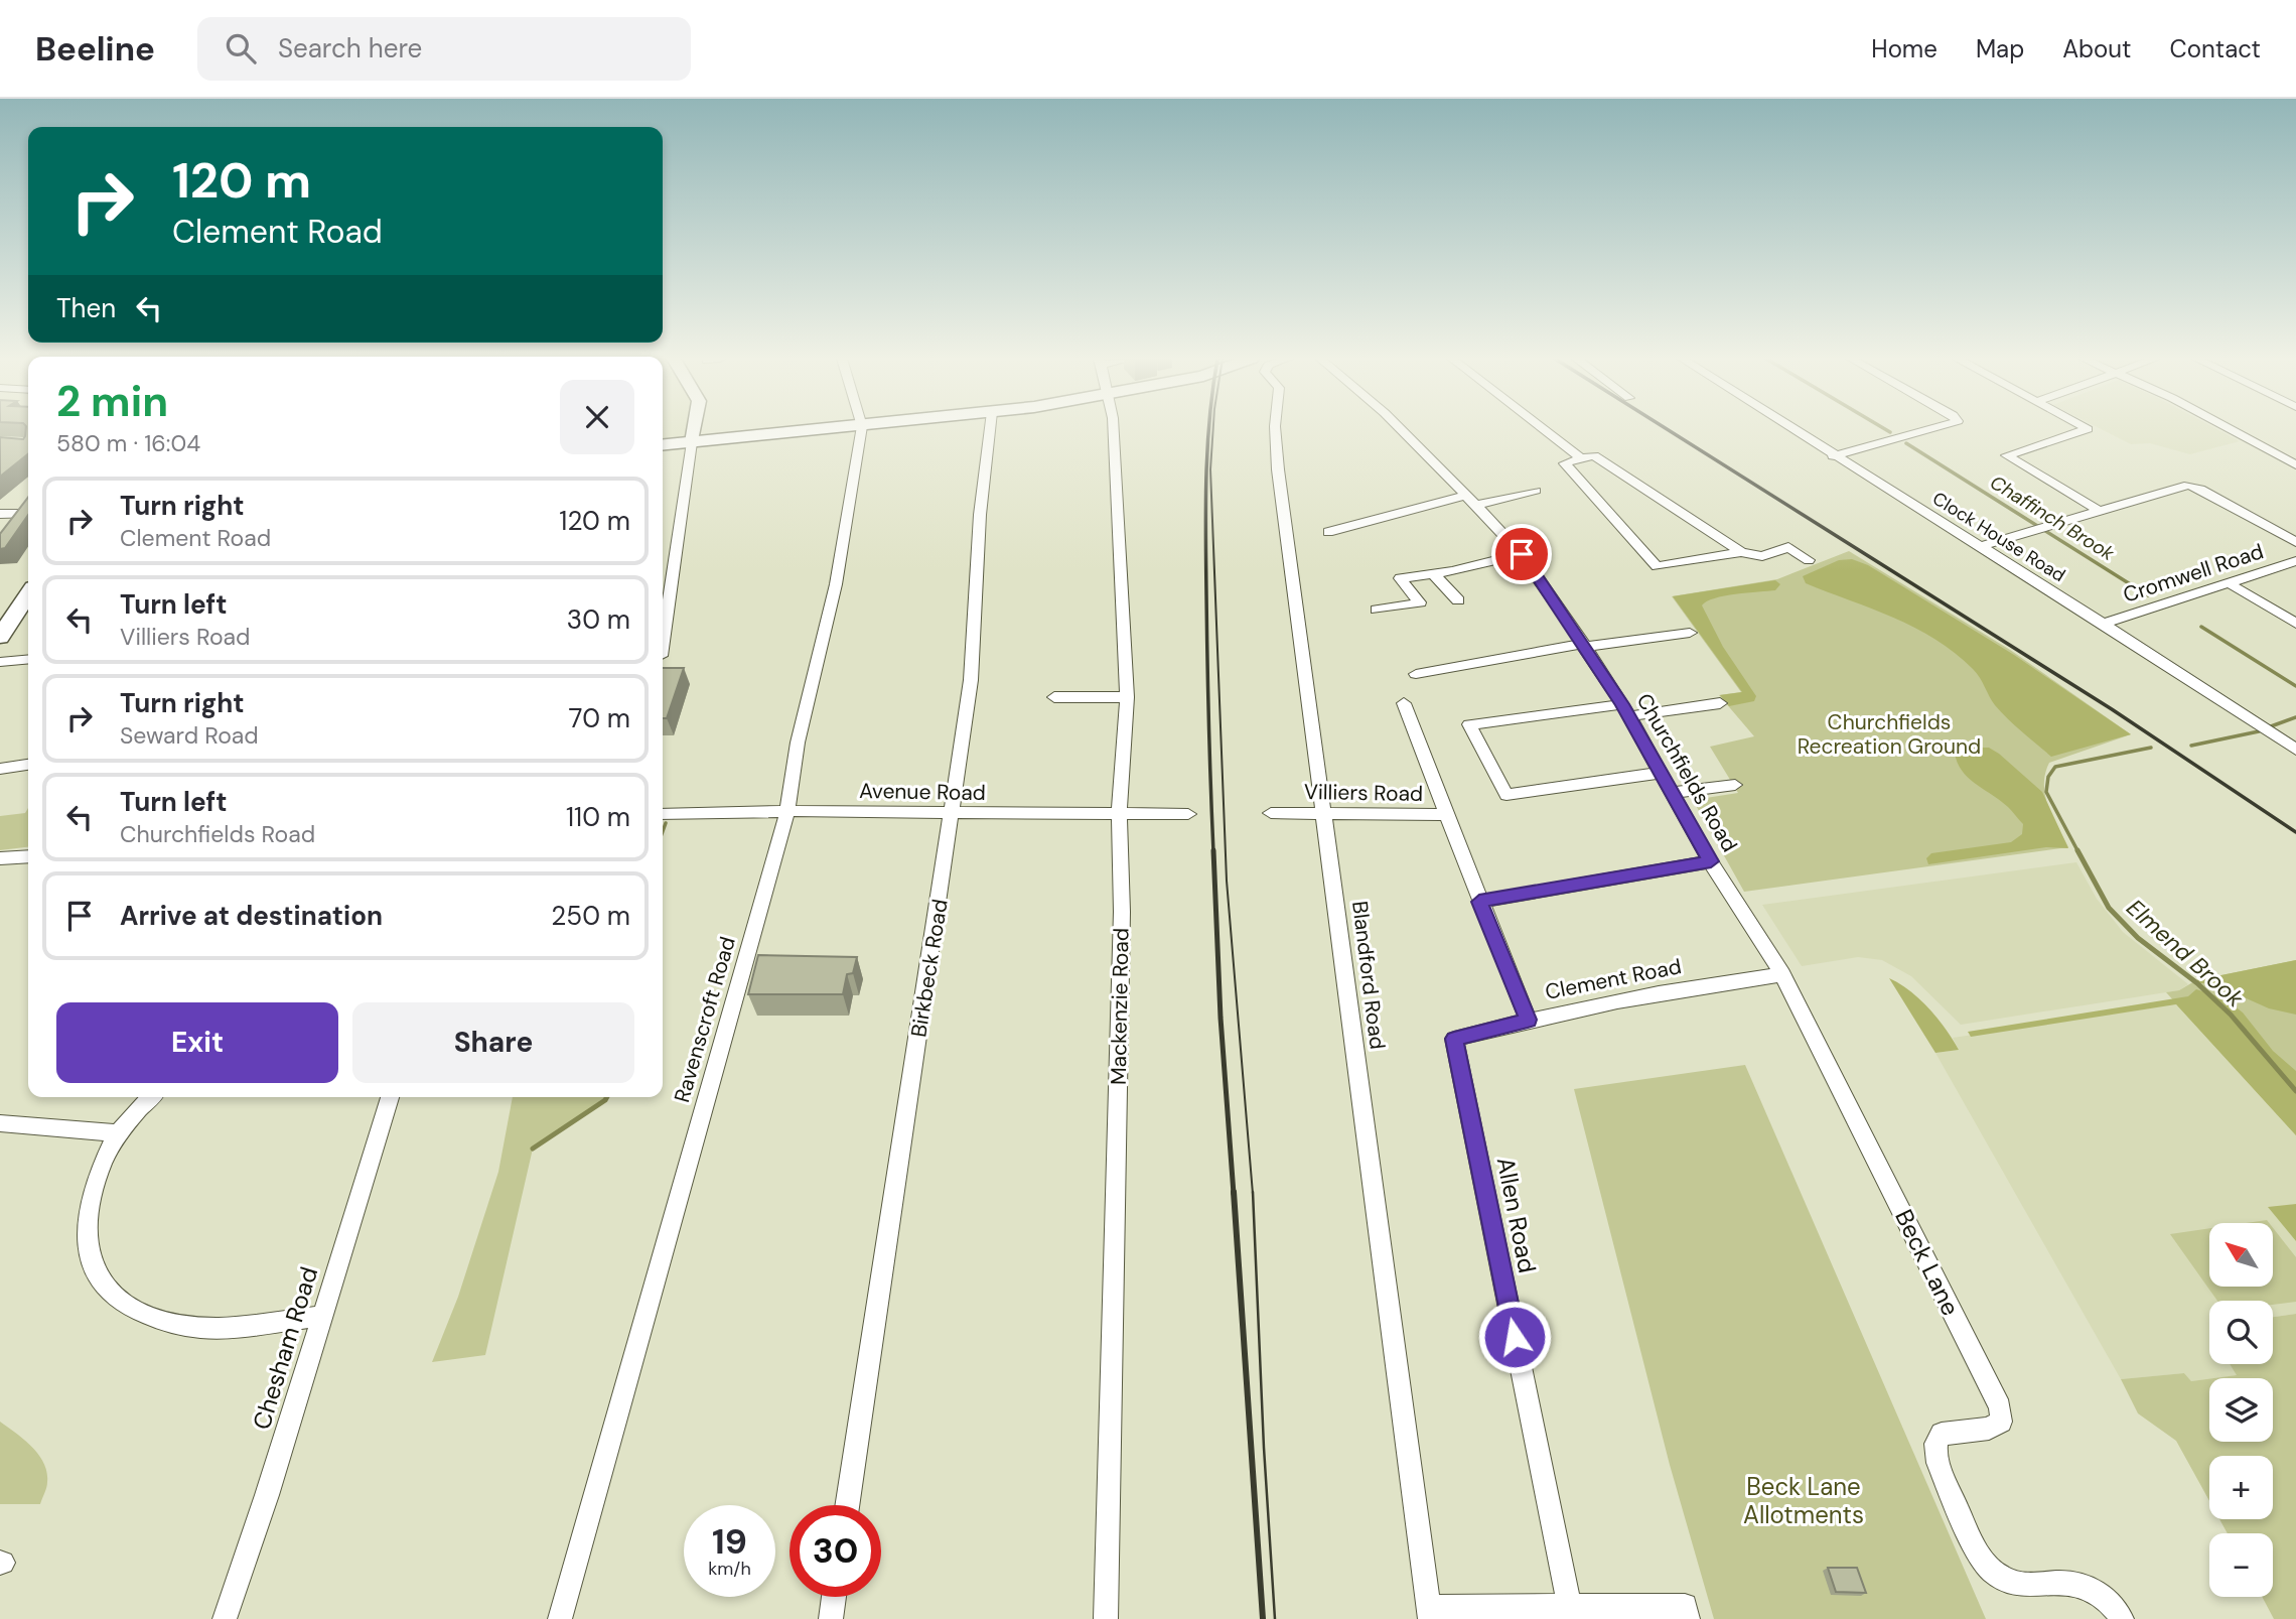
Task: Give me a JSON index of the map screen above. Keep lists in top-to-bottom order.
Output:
{
  "streets": {
    "street": [
      "Clock House Road",
      "Cromwell Road",
      "Churchfields Road",
      "Avenue Road",
      "Villiers Road",
      "Birkbeck Road",
      "Blandford Road",
      "Clement Road",
      "Mackenzie Road",
      "Ravenscroft Road",
      "Allen Road",
      "Beck Lane",
      "Chesham Road"
    ]
  },
  "crossings": [
    ["Clock House Road", "Cromwell Road"],
    ["Churchfields Road", "Clement Road"],
    ["Churchfields Road", "Beck Lane"],
    ["Avenue Road", "Birkbeck Road"],
    ["Avenue Road", "Mackenzie Road"],
    ["Avenue Road", "Ravenscroft Road"],
    ["Villiers Road", "Blandford Road"],
    ["Villiers Road", "Clement Road"],
    ["Clement Road", "Allen Road"]
  ],
  "water": ["Chaffinch Brook", "Elmend Brook"],
  "parks": ["Churchfields Recreation Ground", "Beck Lane Allotments"],
  "north": "top left",
  "page": {
    "header": "Beeline",
    "search": "Search here",
    "nav": [
      "Home",
      "Map",
      "About",
      "Contact"
    ],
    "turn": ["120 m", "Clement Road"],
    "then": "Then",
    "heading": ["2 min", "580 m · 16:04"],
    "list": [
      {
        "name": "Turn right",
        "note": "Clement Road",
        "value": "120 m"
      },
      {
        "name": "Turn left",
        "note": "Villiers Road",
        "value": "30 m"
      },
      {
        "name": "Turn right",
        "note": "Seward Road",
        "value": "70 m"
      },
      {
        "name": "Turn left",
        "note": "Churchfields Road",
        "value": "110 m"
      },
      {
        "name": "Arrive at destination",
        "value": "250 m"
      }
    ],
    "buttons": ["Exit", "Share"],
    "map_buttons": ["+", "−"],
    "speed": "19 km/h",
    "limit": "30"
  }
}
